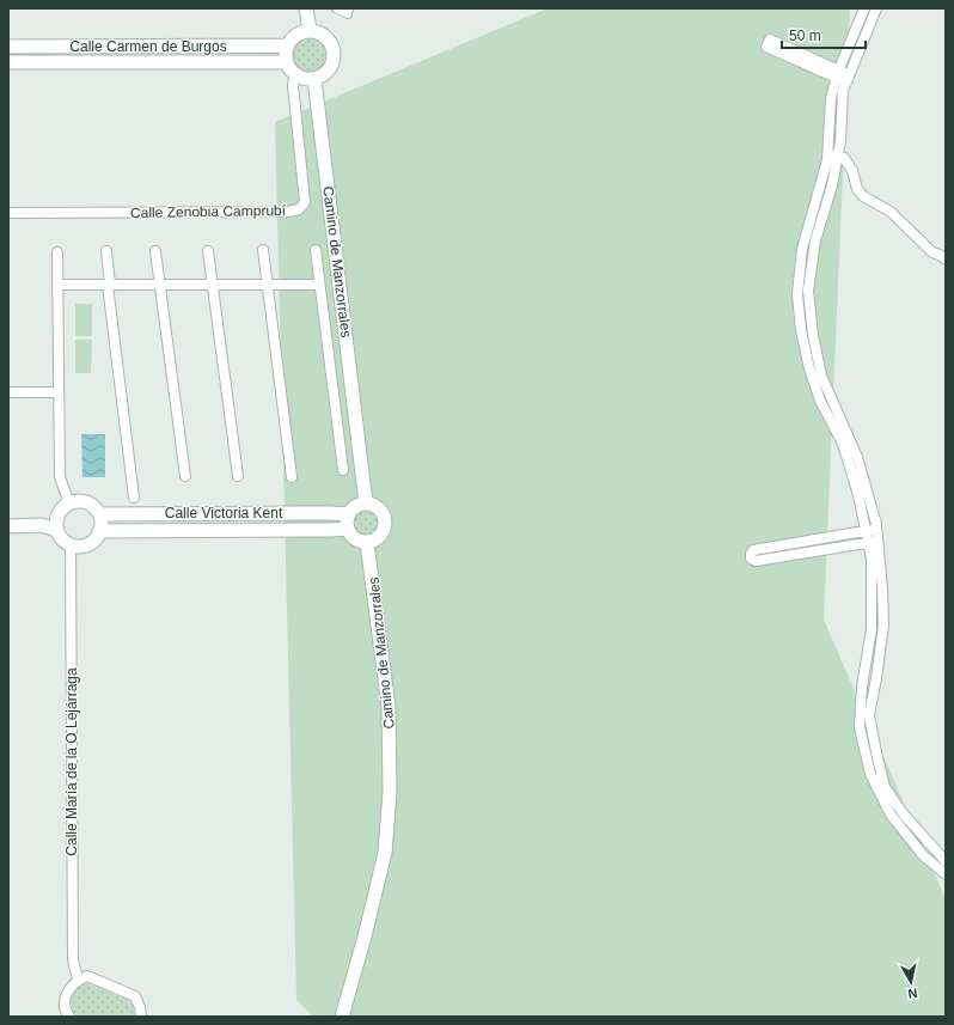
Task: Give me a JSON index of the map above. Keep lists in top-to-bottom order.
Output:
{
  "streets": {
    "street": [
      "Calle Carmen de Burgos",
      "Calle Zenobia Camprubí",
      "Camino de Manzorrales",
      "Calle Victoria Kent",
      "Calle María de la O Lejárraga"
    ]
  },
  "crossings": [
    ["Calle Carmen de Burgos", "Calle Zenobia Camprubí"],
    ["Calle Carmen de Burgos", "Camino de Manzorrales"],
    ["Calle Zenobia Camprubí", "Camino de Manzorrales"],
    ["Camino de Manzorrales", "Calle Victoria Kent"],
    ["Calle Victoria Kent", "Calle María de la O Lejárraga"]
  ],
  "scale_bar": "50 m",
  "north": "bottom"
}
